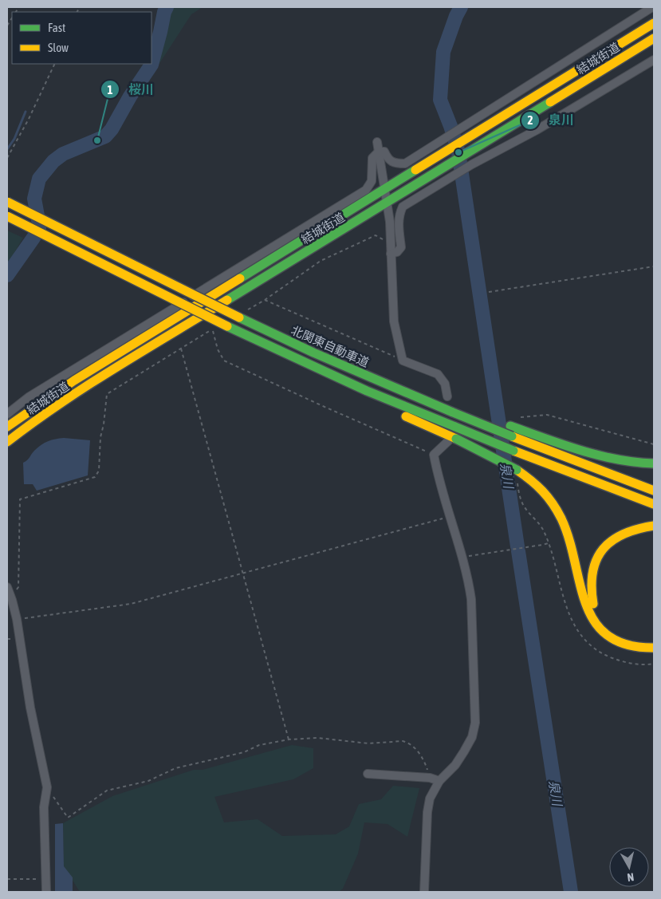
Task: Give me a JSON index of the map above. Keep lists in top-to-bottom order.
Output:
{
  "streets": {
    "highway": ["結城街道", "北関東自動車道"]
  },
  "water": ["泉川"],
  "places": ["桜川", "泉川"],
  "legend": ["Fast", "Slow"],
  "north": "bottom"
}
